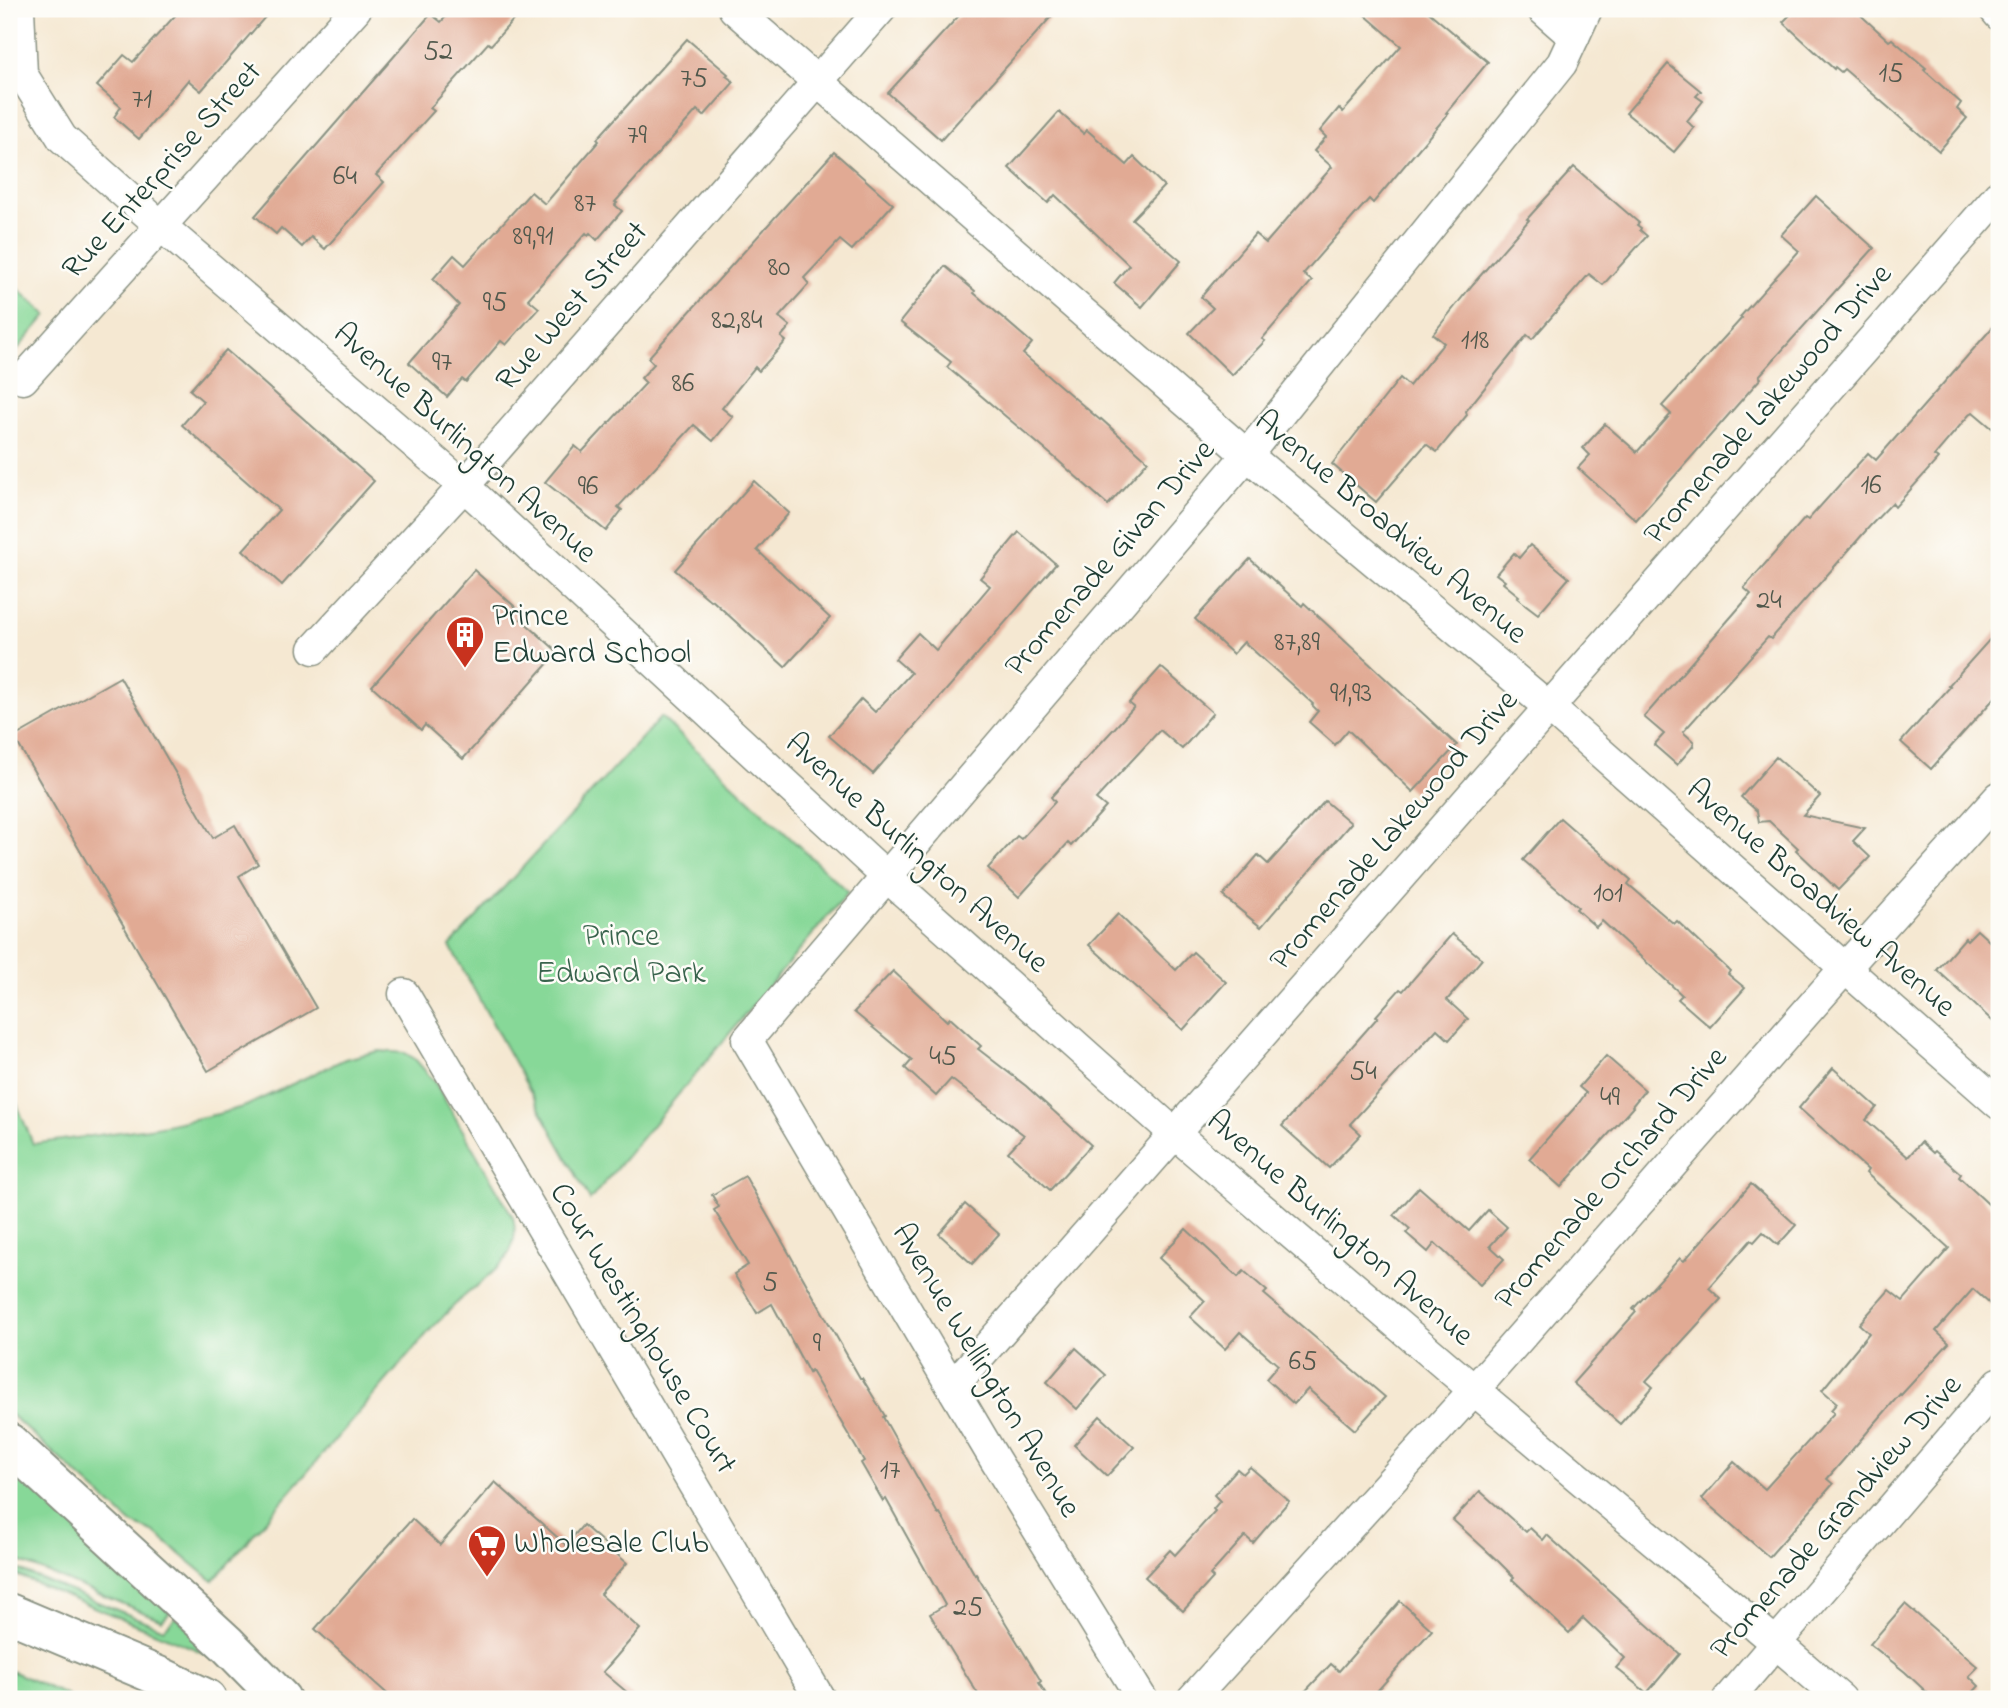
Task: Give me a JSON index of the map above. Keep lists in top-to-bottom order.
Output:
{
  "streets": {
    "street": [
      "Rue Enterprise Street",
      "Rue West Street",
      "Promenade Lakewood Drive",
      "Avenue Burlington Avenue",
      "Avenue Broadview Avenue",
      "Promenade Givan Drive",
      "Promenade Orchard Drive",
      "Cour Westinghouse Court",
      "Avenue Wellington Avenue",
      "Promenade Grandview Drive"
    ]
  },
  "crossings": [
    ["Rue Enterprise Street", "Avenue Burlington Avenue"],
    ["Rue West Street", "Avenue Burlington Avenue"],
    ["Rue West Street", "Avenue Broadview Avenue"],
    ["Promenade Lakewood Drive", "Avenue Burlington Avenue"],
    ["Promenade Lakewood Drive", "Avenue Broadview Avenue"],
    ["Promenade Lakewood Drive", "Avenue Wellington Avenue"],
    ["Avenue Burlington Avenue", "Promenade Givan Drive"],
    ["Avenue Burlington Avenue", "Promenade Orchard Drive"],
    ["Avenue Burlington Avenue", "Promenade Grandview Drive"],
    ["Avenue Broadview Avenue", "Promenade Givan Drive"],
    ["Avenue Broadview Avenue", "Promenade Orchard Drive"],
    ["Promenade Givan Drive", "Avenue Wellington Avenue"]
  ],
  "parks": ["Prince Edward Park"],
  "places": {
    "building": ["Prince Edward School"],
    "supermarket": ["Wholesale Club"]
  },
  "house_numbers": [
    "52",
    "15",
    "75",
    "71",
    "79",
    "64",
    "87",
    "89,91",
    "80",
    "95",
    "82,84",
    "118",
    "97",
    "86",
    "16",
    "96",
    "24",
    "87,89",
    "91,93",
    "101",
    "45",
    "54",
    "49",
    "5",
    "9",
    "65",
    "17",
    "25"
  ]
}
